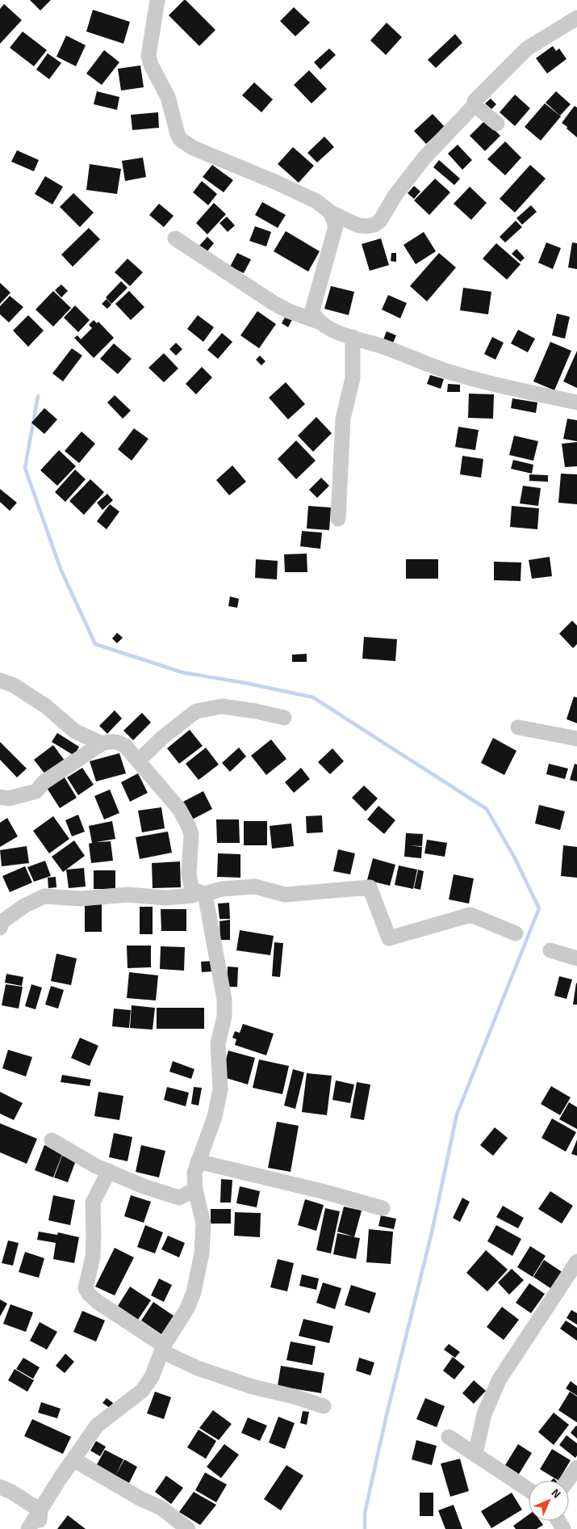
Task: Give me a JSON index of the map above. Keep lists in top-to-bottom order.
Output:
{
  "north": "top right"
}
